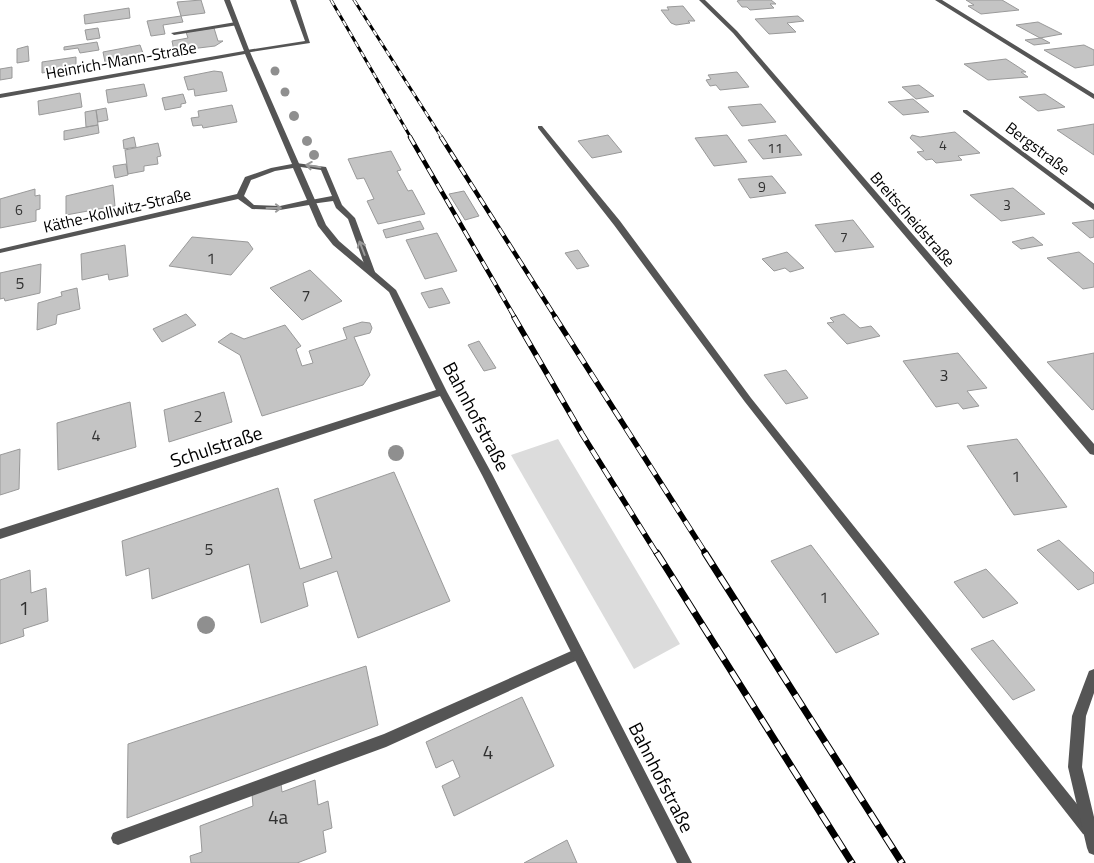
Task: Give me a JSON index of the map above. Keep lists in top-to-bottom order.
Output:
{
  "streets": {
    "street": [
      "Heinrich-Mann-Straße",
      "Bergstraße",
      "Käthe-Kollwitz-Straße",
      "Breitscheidstraße",
      "Bahnhofstraße",
      "Schulstraße"
    ]
  },
  "crossings": [
    ["Heinrich-Mann-Straße", "Bahnhofstraße"],
    ["Bahnhofstraße", "Schulstraße"]
  ],
  "house_numbers": [
    "4",
    "11",
    "9",
    "3",
    "6",
    "7",
    "1",
    "5",
    "7",
    "3",
    "2",
    "4",
    "1",
    "5",
    "1",
    "1",
    "4",
    "4a"
  ]
}
